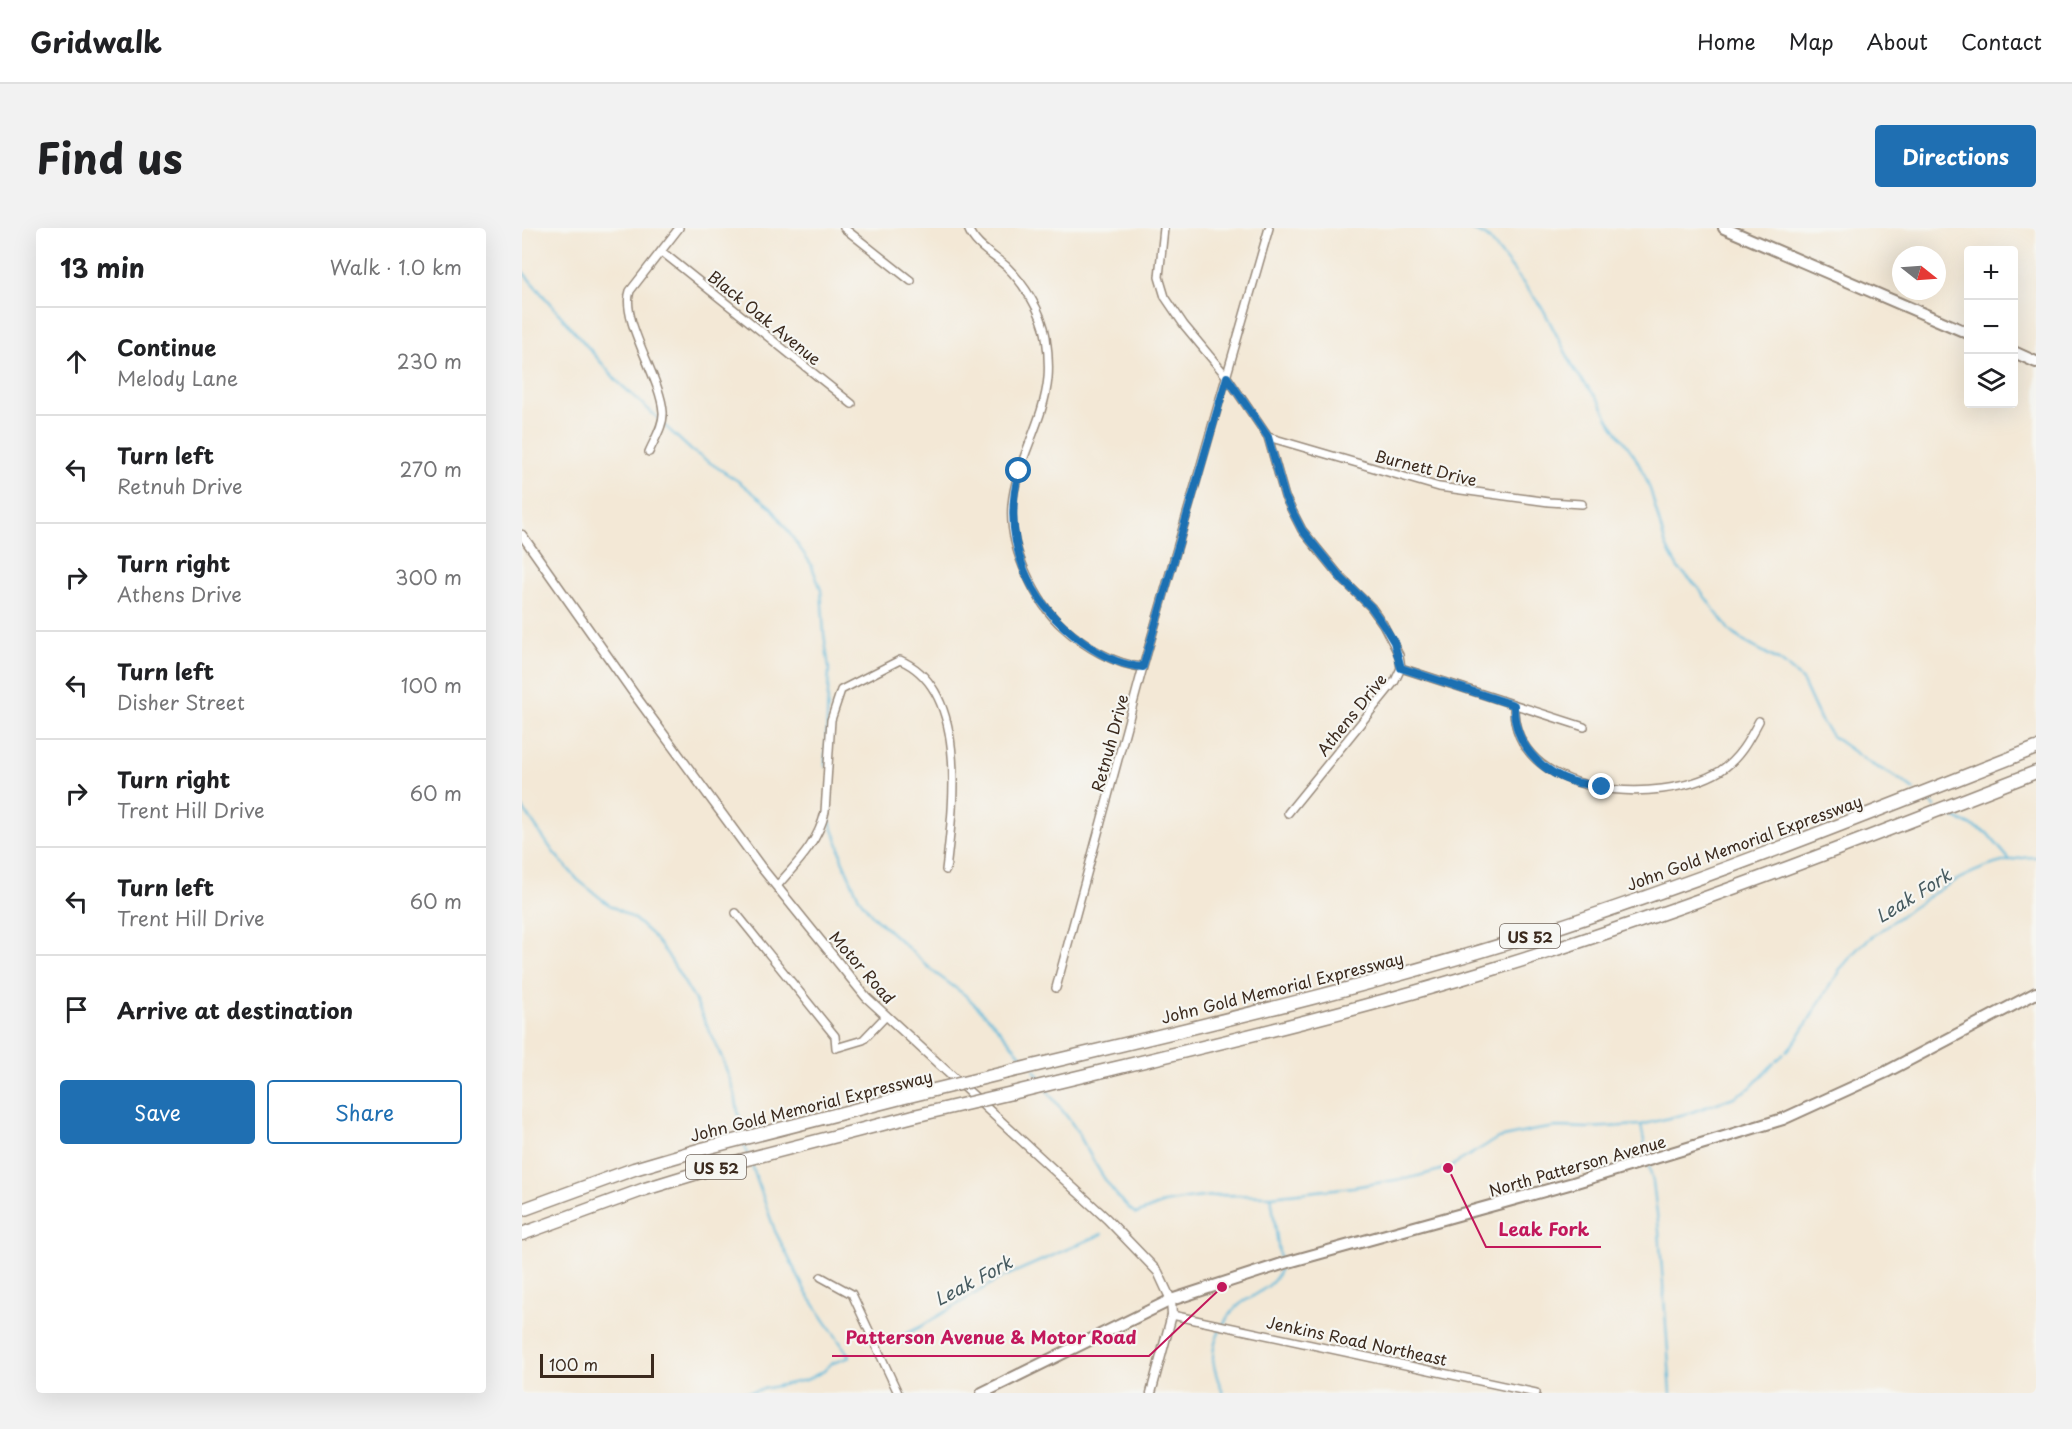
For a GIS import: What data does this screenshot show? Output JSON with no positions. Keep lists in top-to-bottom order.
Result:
{
  "streets": {
    "highway": ["John Gold Memorial Expressway", "US 52"],
    "main road": ["North Patterson Avenue"],
    "street": [
      "Black Oak Avenue",
      "Burnett Drive",
      "Athens Drive",
      "Retnuh Drive",
      "Motor Road",
      "Jenkins Road Northeast"
    ]
  },
  "crossings": [
    ["Burnett Drive", "Athens Drive"],
    ["Athens Drive", "Retnuh Drive"],
    ["Motor Road", "North Patterson Avenue"],
    ["Motor Road", "Jenkins Road Northeast"]
  ],
  "water": ["Leak Fork"],
  "places": ["Leak Fork", "Patterson Avenue & Motor Road"],
  "scale_bar": "100 m",
  "north": "right",
  "page": {
    "header": "Gridwalk",
    "nav": [
      "Home",
      "Map",
      "About",
      "Contact"
    ],
    "title": "Find us",
    "buttons": [
      "Directions",
      ["Save", "Share"]
    ],
    "heading": ["13 min", "Walk · 1.0 km"],
    "map_buttons": ["+", "−"],
    "list": [
      ["Continue", "Melody Lane", "230 m"],
      ["Turn left", "Retnuh Drive", "270 m"],
      ["Turn right", "Athens Drive", "300 m"],
      ["Turn left", "Disher Street", "100 m"],
      ["Turn right", "Trent Hill Drive", "60 m"],
      ["Turn left", "Trent Hill Drive", "60 m"],
      "Arrive at destination"
    ],
    "scale": "100 m"
  }
}
